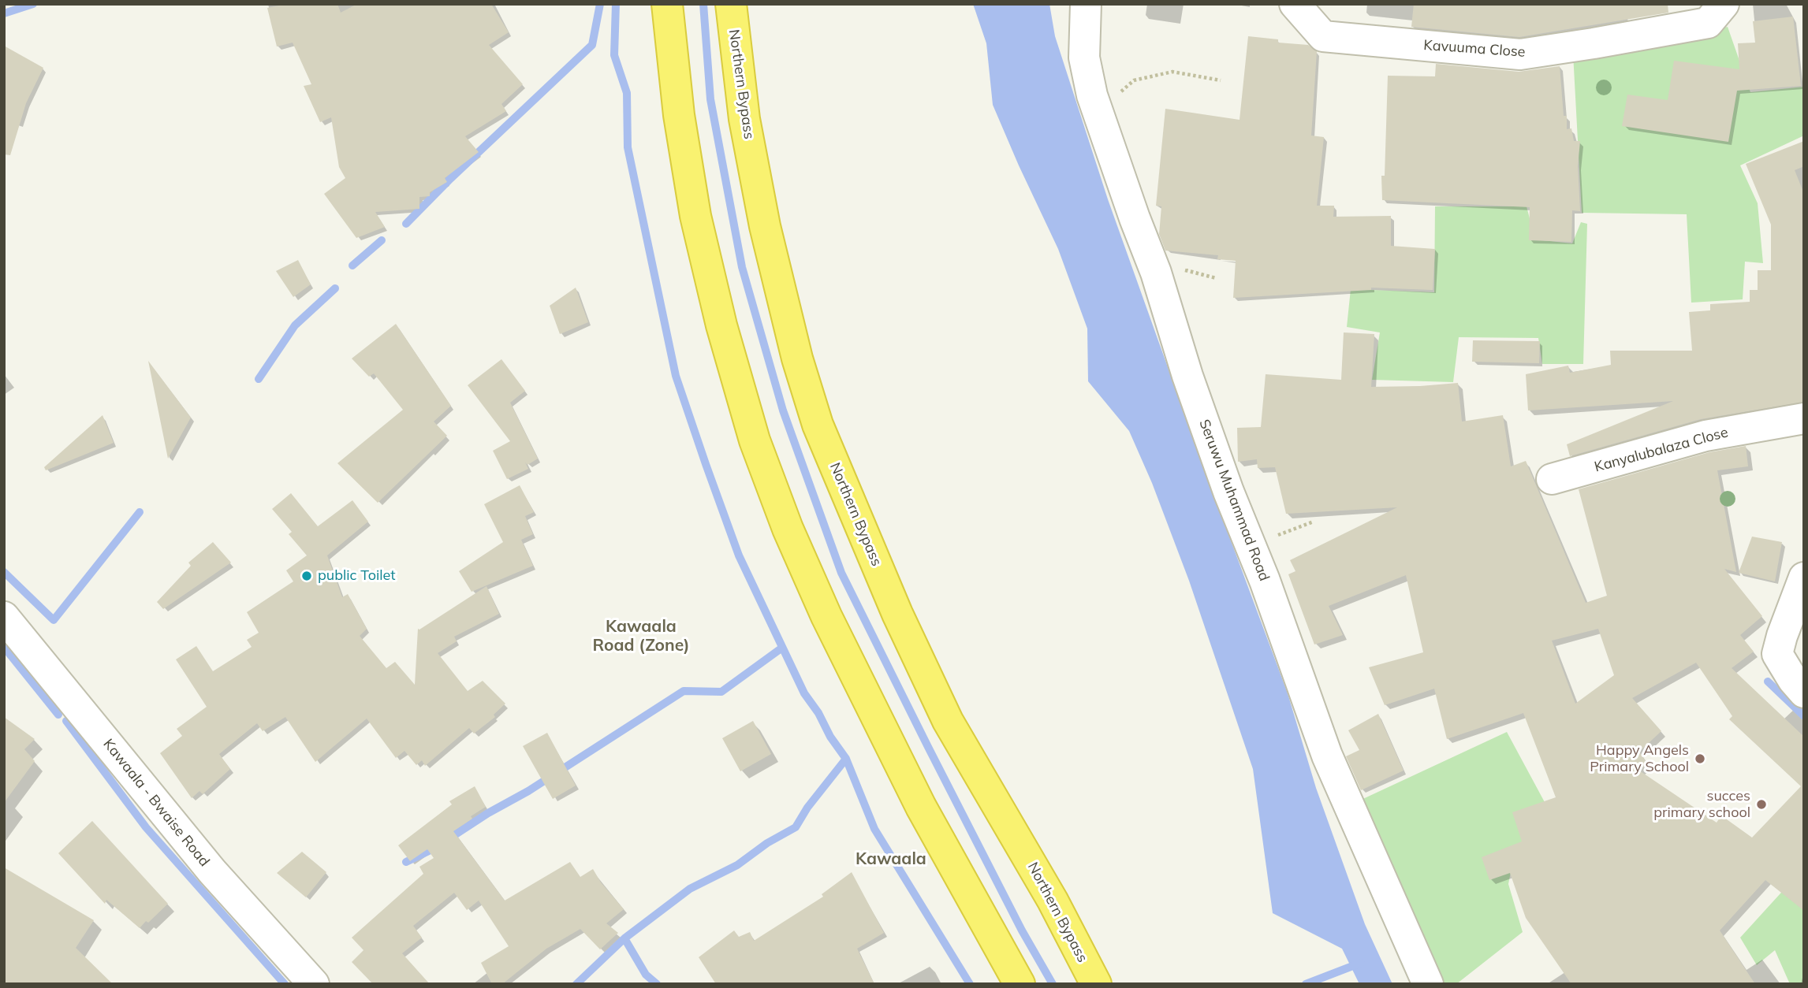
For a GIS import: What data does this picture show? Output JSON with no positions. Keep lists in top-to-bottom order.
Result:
{
  "streets": {
    "highway": ["Northern Bypass"],
    "street": [
      "Kavuuma Close",
      "Kanyalubalaza Close",
      "Seruwu Muhammad Road",
      "Kawaala - Bwaise Road"
    ]
  },
  "districts": ["Kawaala Road (Zone)", "Kawaala"],
  "places": ["public Toilet", "Happy Angels Primary School", "succes primary school"]
}
